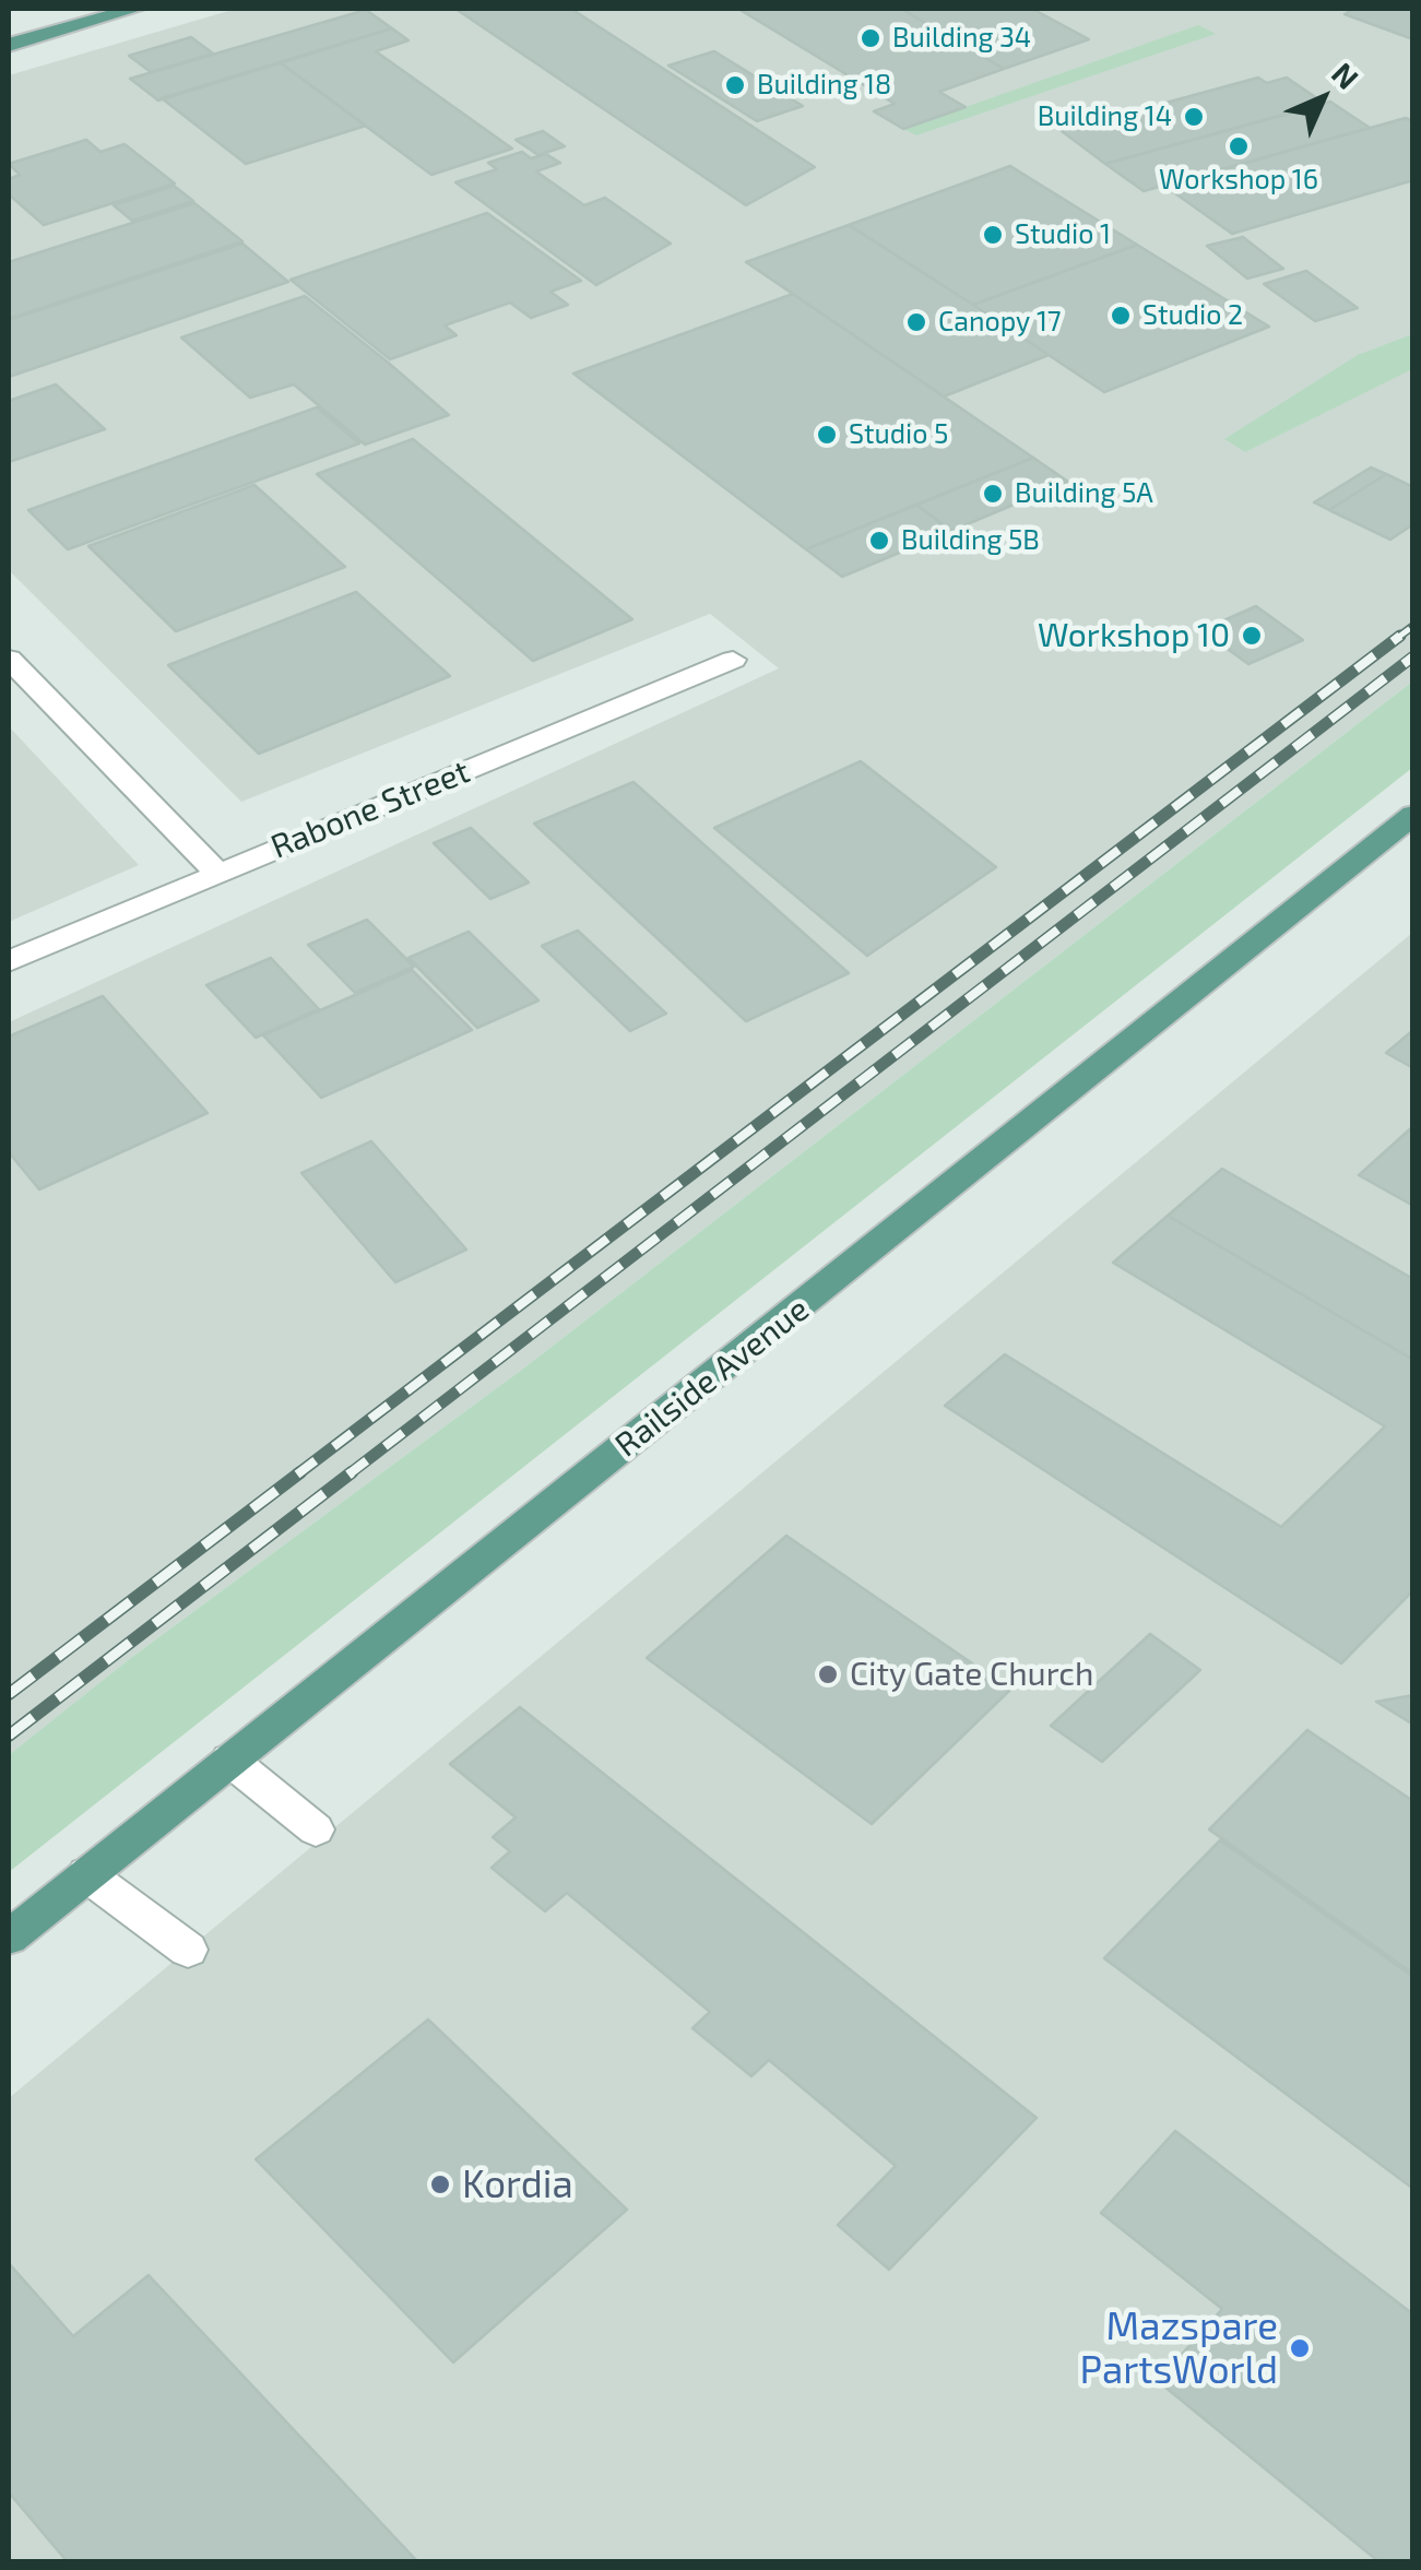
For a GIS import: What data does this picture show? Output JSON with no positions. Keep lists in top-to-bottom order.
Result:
{
  "streets": {
    "main road": ["Railside Avenue"],
    "street": ["Rabone Street"]
  },
  "places": [
    "Building 34",
    "Building 18",
    "Building 14",
    "Workshop 16",
    "Studio 1",
    "Studio 2",
    "Canopy 17",
    "Studio 5",
    "Building 5A",
    "Building 5B",
    "Workshop 10",
    "City Gate Church",
    "Kordia",
    "Mazspare PartsWorld"
  ],
  "north": "top right"
}
